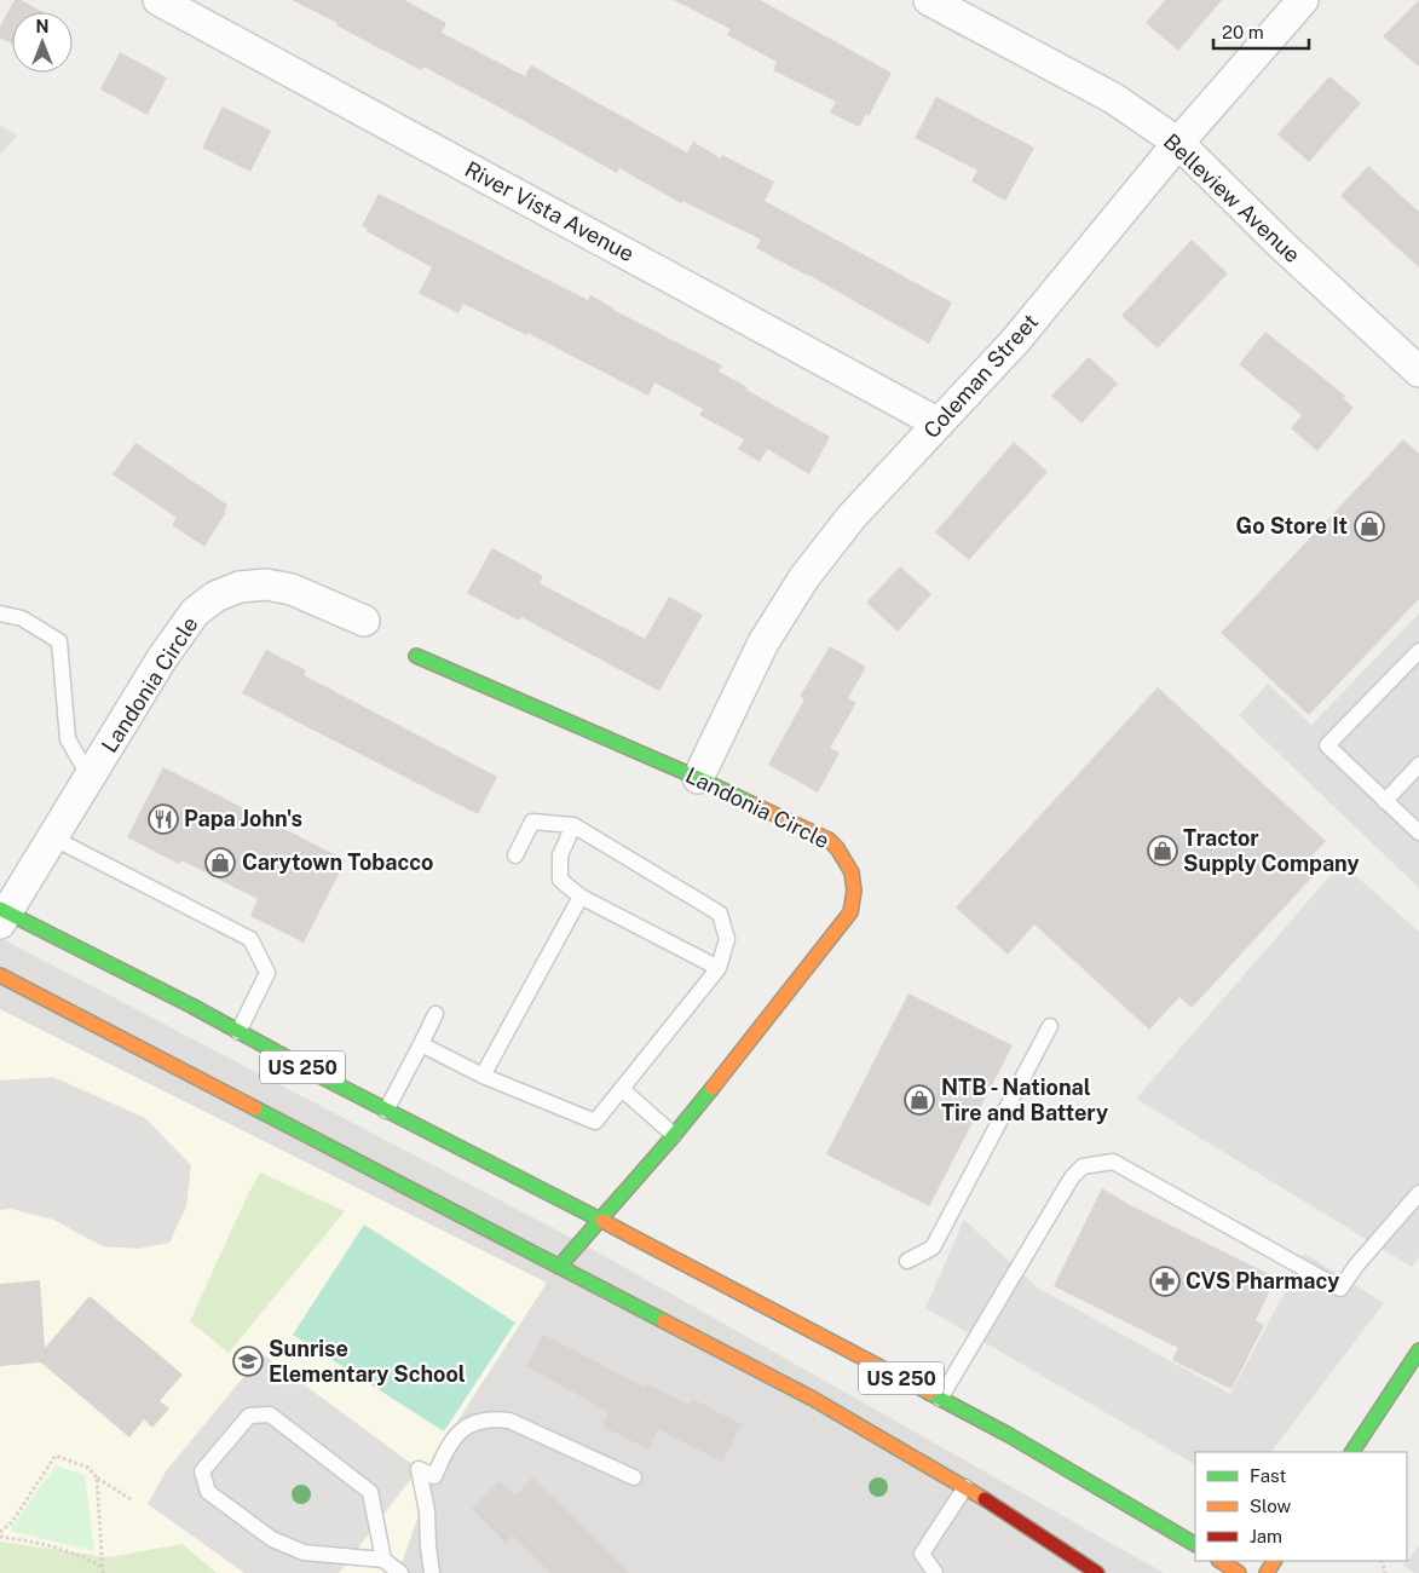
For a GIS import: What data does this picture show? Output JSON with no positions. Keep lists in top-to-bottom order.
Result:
{
  "streets": {
    "main road": ["Landonia Circle", "US 250"],
    "street": ["Belleview Avenue", "River Vista Avenue", "Coleman Street"]
  },
  "crossings": [
    ["Belleview Avenue", "Coleman Street"],
    ["River Vista Avenue", "Coleman Street"],
    ["Coleman Street", "Landonia Circle"],
    ["Landonia Circle", "US 250"]
  ],
  "places": {
    "shop": [
      "Go Store It",
      "Tractor Supply Company",
      "Carytown Tobacco",
      "NTB - National Tire and Battery"
    ],
    "restaurant": ["Papa John's"],
    "pharmacy": ["CVS Pharmacy"],
    "school or university": ["Sunrise Elementary School"]
  },
  "legend": ["Fast", "Slow", "Jam"],
  "scale_bar": "20 m",
  "north": "top"
}
